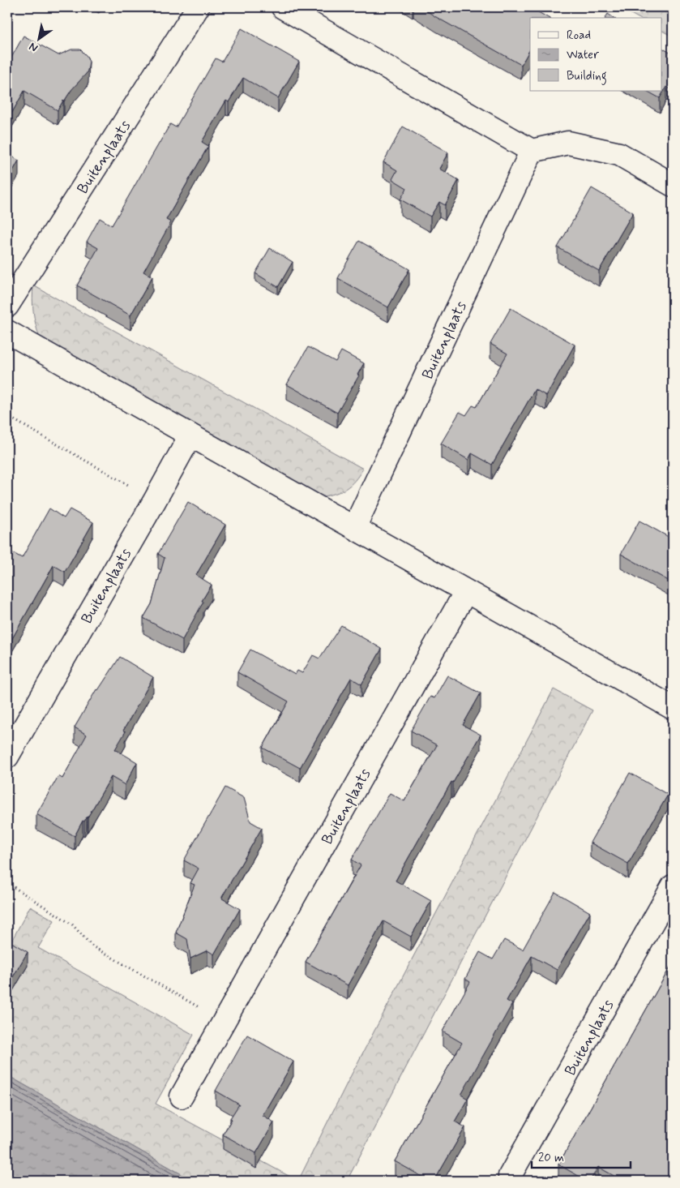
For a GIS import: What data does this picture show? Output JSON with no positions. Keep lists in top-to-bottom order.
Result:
{
  "streets": {
    "street": ["Buitenplaats"]
  },
  "legend": ["Road", "Water", "Building"],
  "scale_bar": "20 m",
  "north": "bottom left"
}
